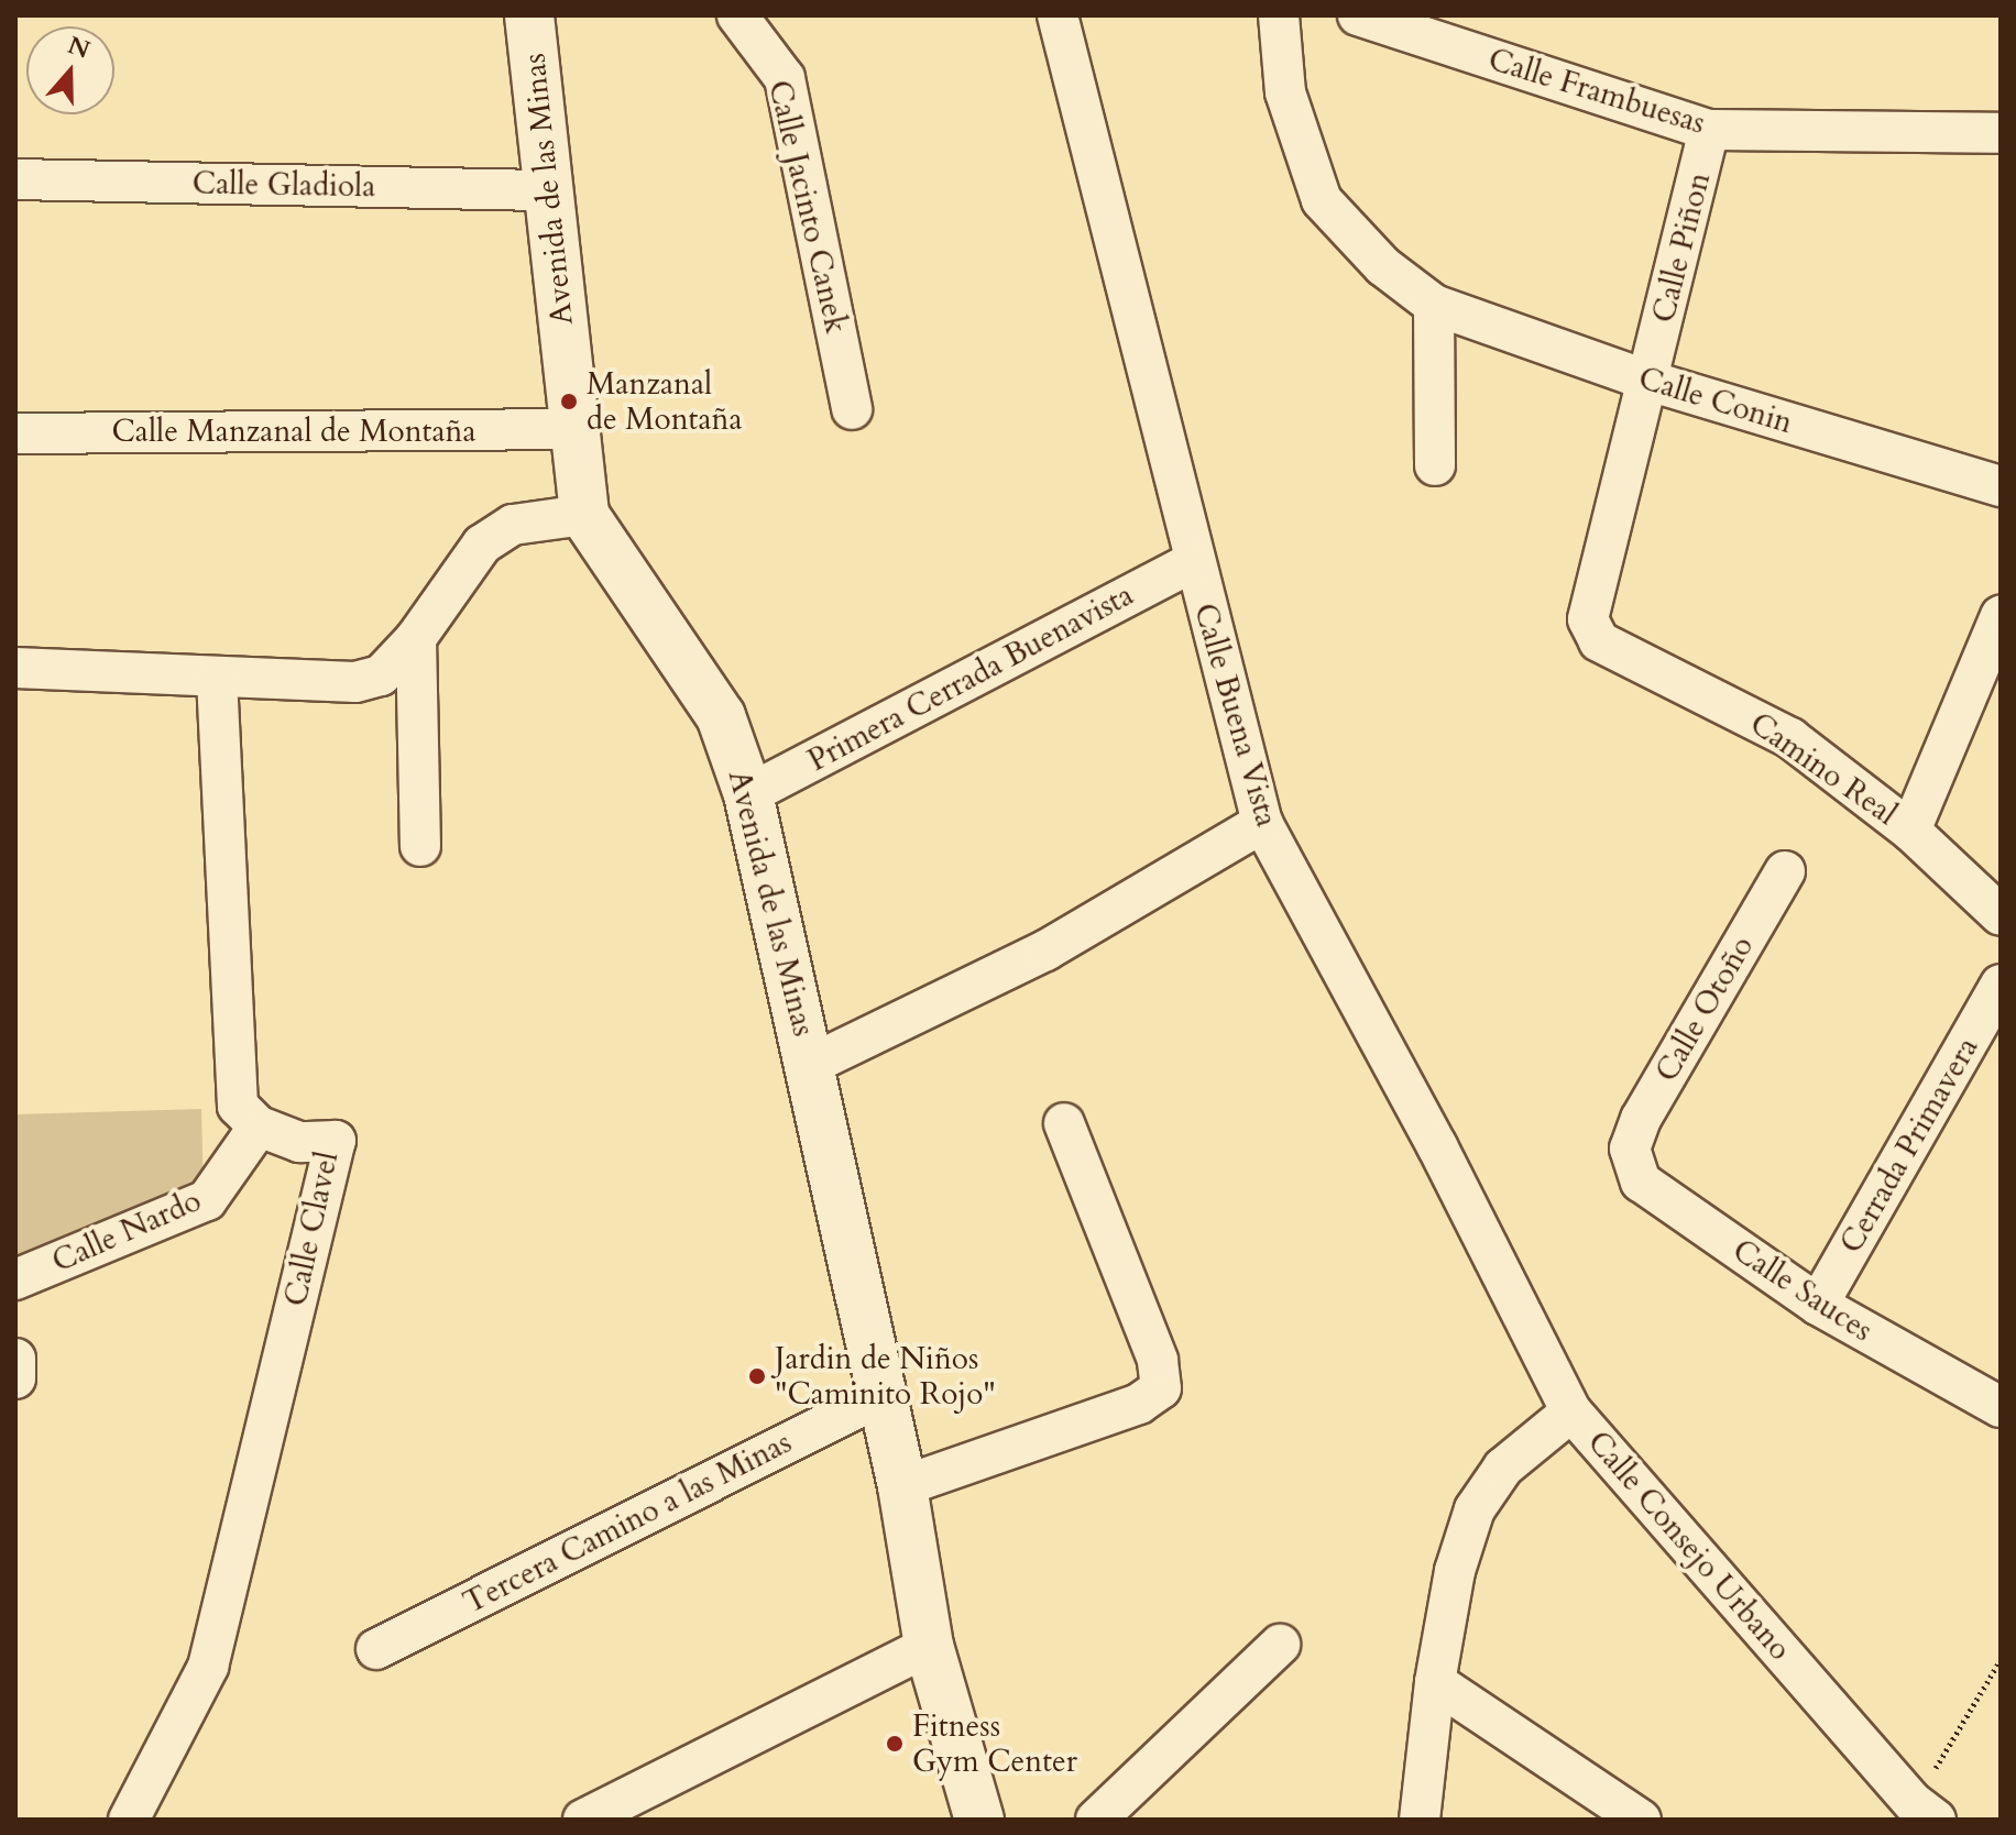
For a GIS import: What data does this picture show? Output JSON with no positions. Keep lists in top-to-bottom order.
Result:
{
  "streets": {
    "street": [
      "Calle Frambuesas",
      "Calle Gladiola",
      "Avenida de las Minas",
      "Calle Jacinto Canek",
      "Calle Piñon",
      "Calle Conin",
      "Calle Manzanal de Montaña",
      "Primera Cerrada Buenavista",
      "Calle Buena Vista",
      "Camino Real",
      "Calle Otoño",
      "Cerrada Primavera",
      "Calle Clavel",
      "Calle Nardo",
      "Calle Sauces",
      "Tercera Camino a las Minas",
      "Calle Consejo Urbano"
    ]
  },
  "crossings": [
    ["Calle Frambuesas", "Calle Piñon"],
    ["Calle Gladiola", "Avenida de las Minas"],
    ["Avenida de las Minas", "Calle Manzanal de Montaña"],
    ["Avenida de las Minas", "Primera Cerrada Buenavista"],
    ["Avenida de las Minas", "Tercera Camino a las Minas"],
    ["Calle Piñon", "Calle Conin"],
    ["Calle Piñon", "Camino Real"],
    ["Primera Cerrada Buenavista", "Calle Buena Vista"],
    ["Calle Buena Vista", "Calle Consejo Urbano"],
    ["Calle Otoño", "Calle Sauces"],
    ["Cerrada Primavera", "Calle Sauces"],
    ["Calle Clavel", "Calle Nardo"]
  ],
  "places": ["Manzanal de Montaña", "Jardin de Niños \"Caminito Rojo\"", "Fitness Gym Center"],
  "north": "top"
}
